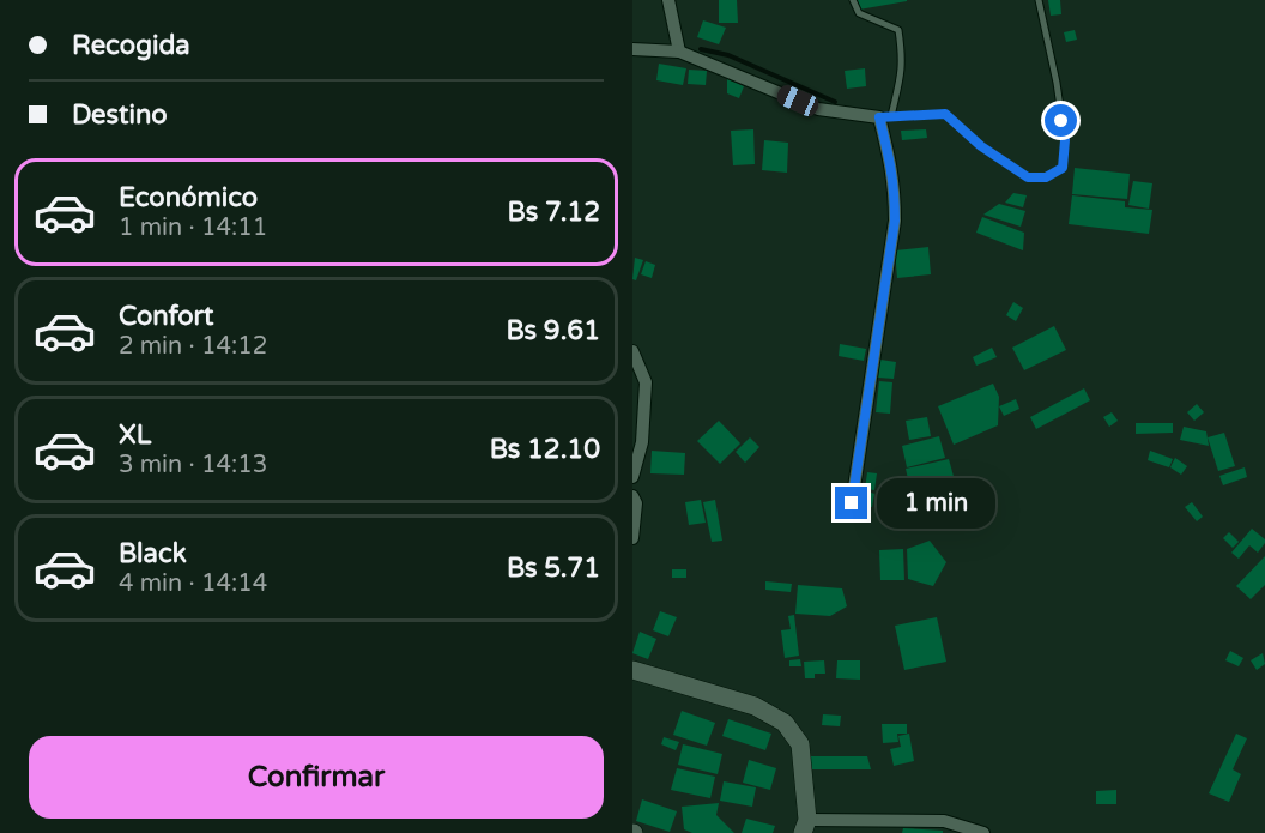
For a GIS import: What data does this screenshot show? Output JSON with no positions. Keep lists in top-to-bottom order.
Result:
{
  "page": {
    "banner": ["Recogida", "Destino"],
    "list": [
      {
        "name": "Económico",
        "note": "1 min · 14:11",
        "value": "Bs 7.12"
      },
      {
        "name": "Confort",
        "note": "2 min · 14:12",
        "value": "Bs 9.61"
      },
      {
        "name": "XL",
        "note": "3 min · 14:13",
        "value": "Bs 12.10"
      },
      {
        "name": "Black",
        "note": "4 min · 14:14",
        "value": "Bs 5.71"
      }
    ],
    "bubble": "1 min",
    "buttons": "Confirmar"
  }
}
